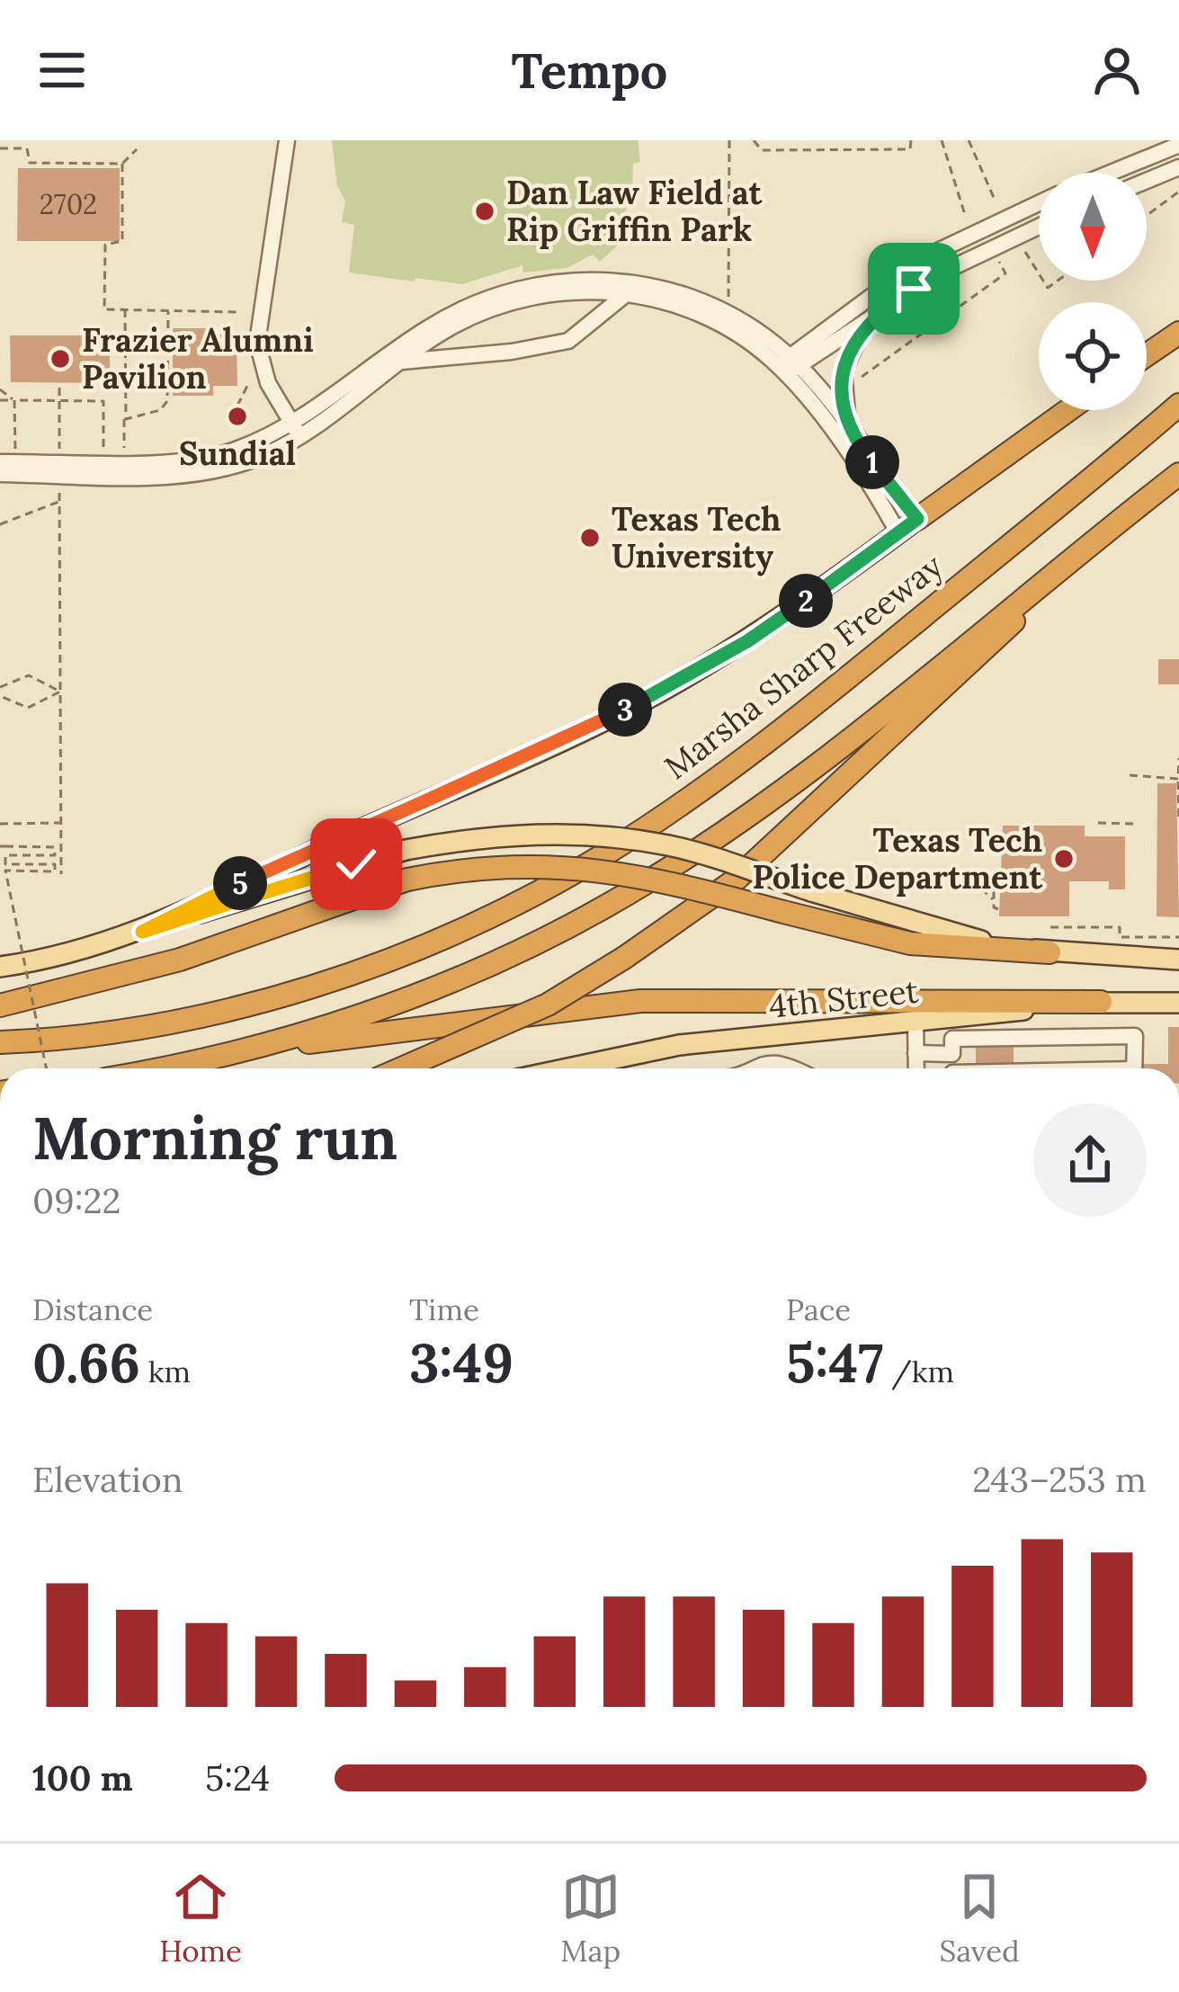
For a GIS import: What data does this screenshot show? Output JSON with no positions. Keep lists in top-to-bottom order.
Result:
{
  "streets": {
    "highway": ["Marsha Sharp Freeway"],
    "main road": ["4th Street"]
  },
  "places": [
    "Dan Law Field at Rip Griffin Park",
    "Frazier Alumni Pavilion",
    "Sundial",
    "Texas Tech University",
    "Texas Tech Police Department"
  ],
  "house_numbers": ["2702"],
  "north": "bottom",
  "page": {
    "header": "Tempo",
    "pins": [
      "1",
      "2",
      "3",
      "5"
    ],
    "heading": ["Morning run", "09:22"],
    "stats": [
      ["Distance", "0.66 km"],
      ["Time", "3:49"],
      ["Pace", "5:47 /km"]
    ],
    "chart": ["Elevation", "243–253 m"],
    "list": [
      {
        "name": "100 m",
        "note": "5:24"
      }
    ],
    "tabs": ["Home", "Map", "Saved"]
  }
}
